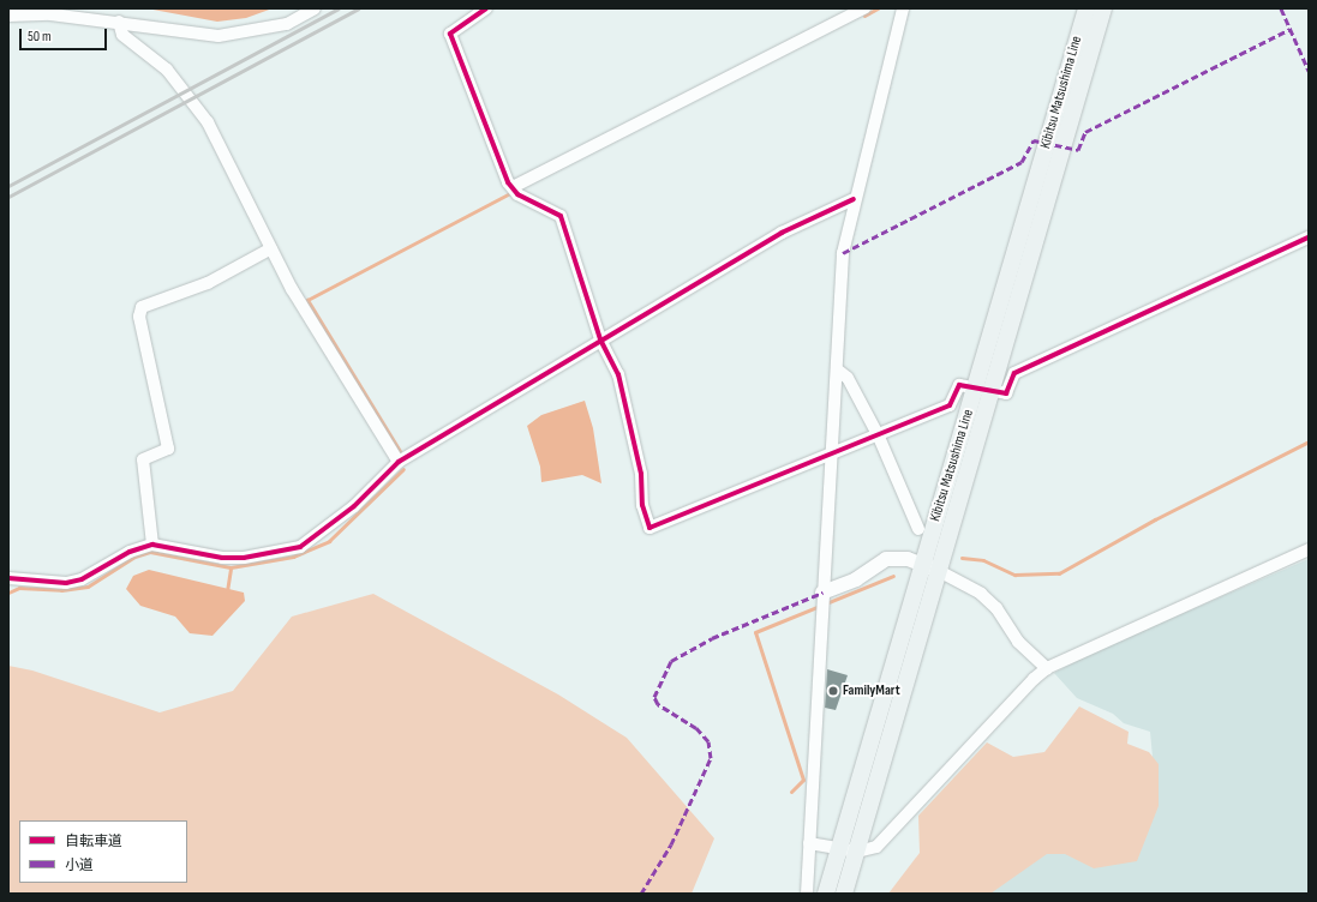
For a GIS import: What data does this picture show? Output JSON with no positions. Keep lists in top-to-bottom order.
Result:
{
  "streets": {
    "main road": ["Kibitsu Matsushima Line"]
  },
  "places": ["FamilyMart"],
  "legend": ["自転車道", "小道"],
  "scale_bar": "50 m"
}
